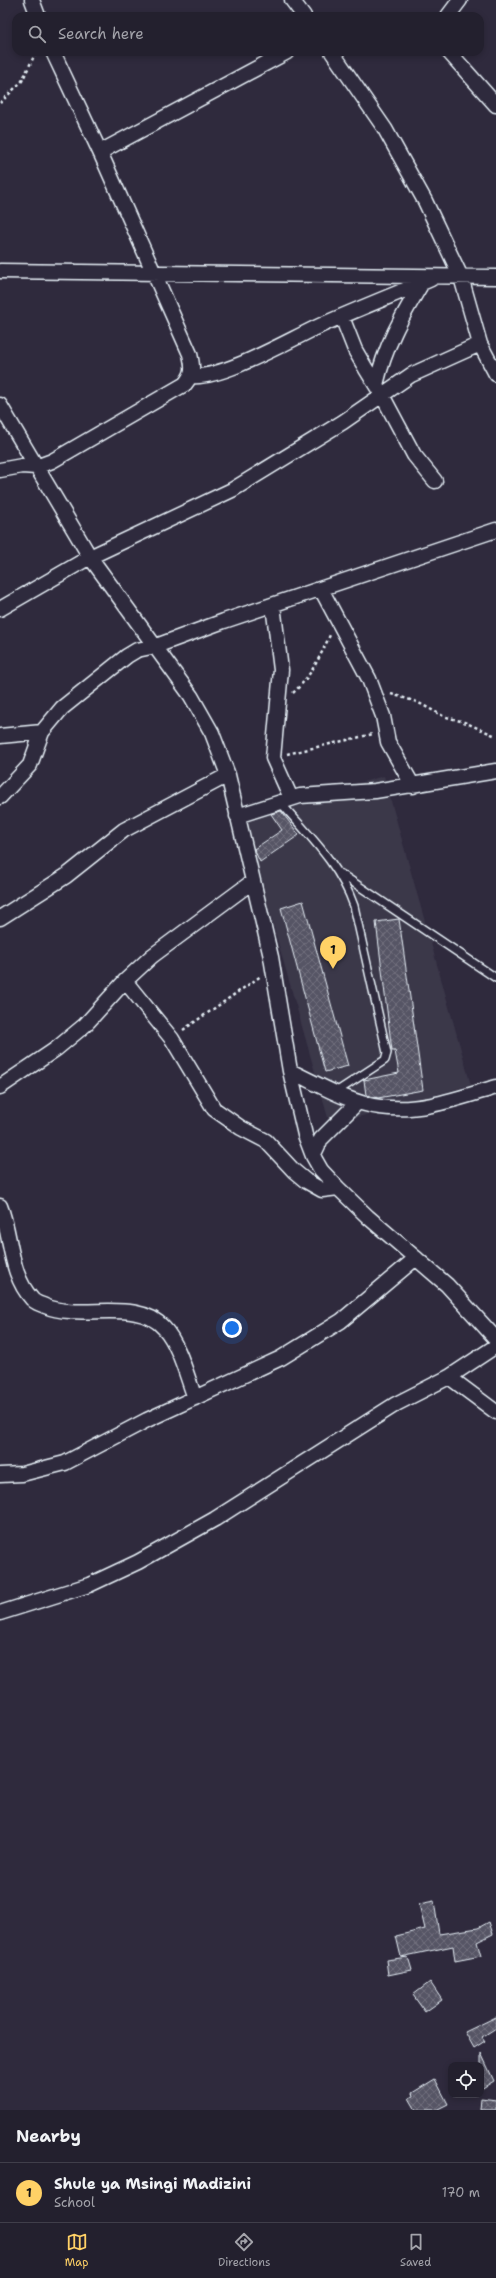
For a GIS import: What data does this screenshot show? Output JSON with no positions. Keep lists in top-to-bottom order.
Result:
{
  "page": {
    "search": "Search here",
    "pins": "1",
    "heading": "Nearby",
    "list": [
      {
        "mark": "1",
        "name": "Shule ya Msingi Madizini",
        "note": "School",
        "value": "170 m"
      }
    ],
    "nav": ["Map", "Directions", "Saved"]
  }
}
